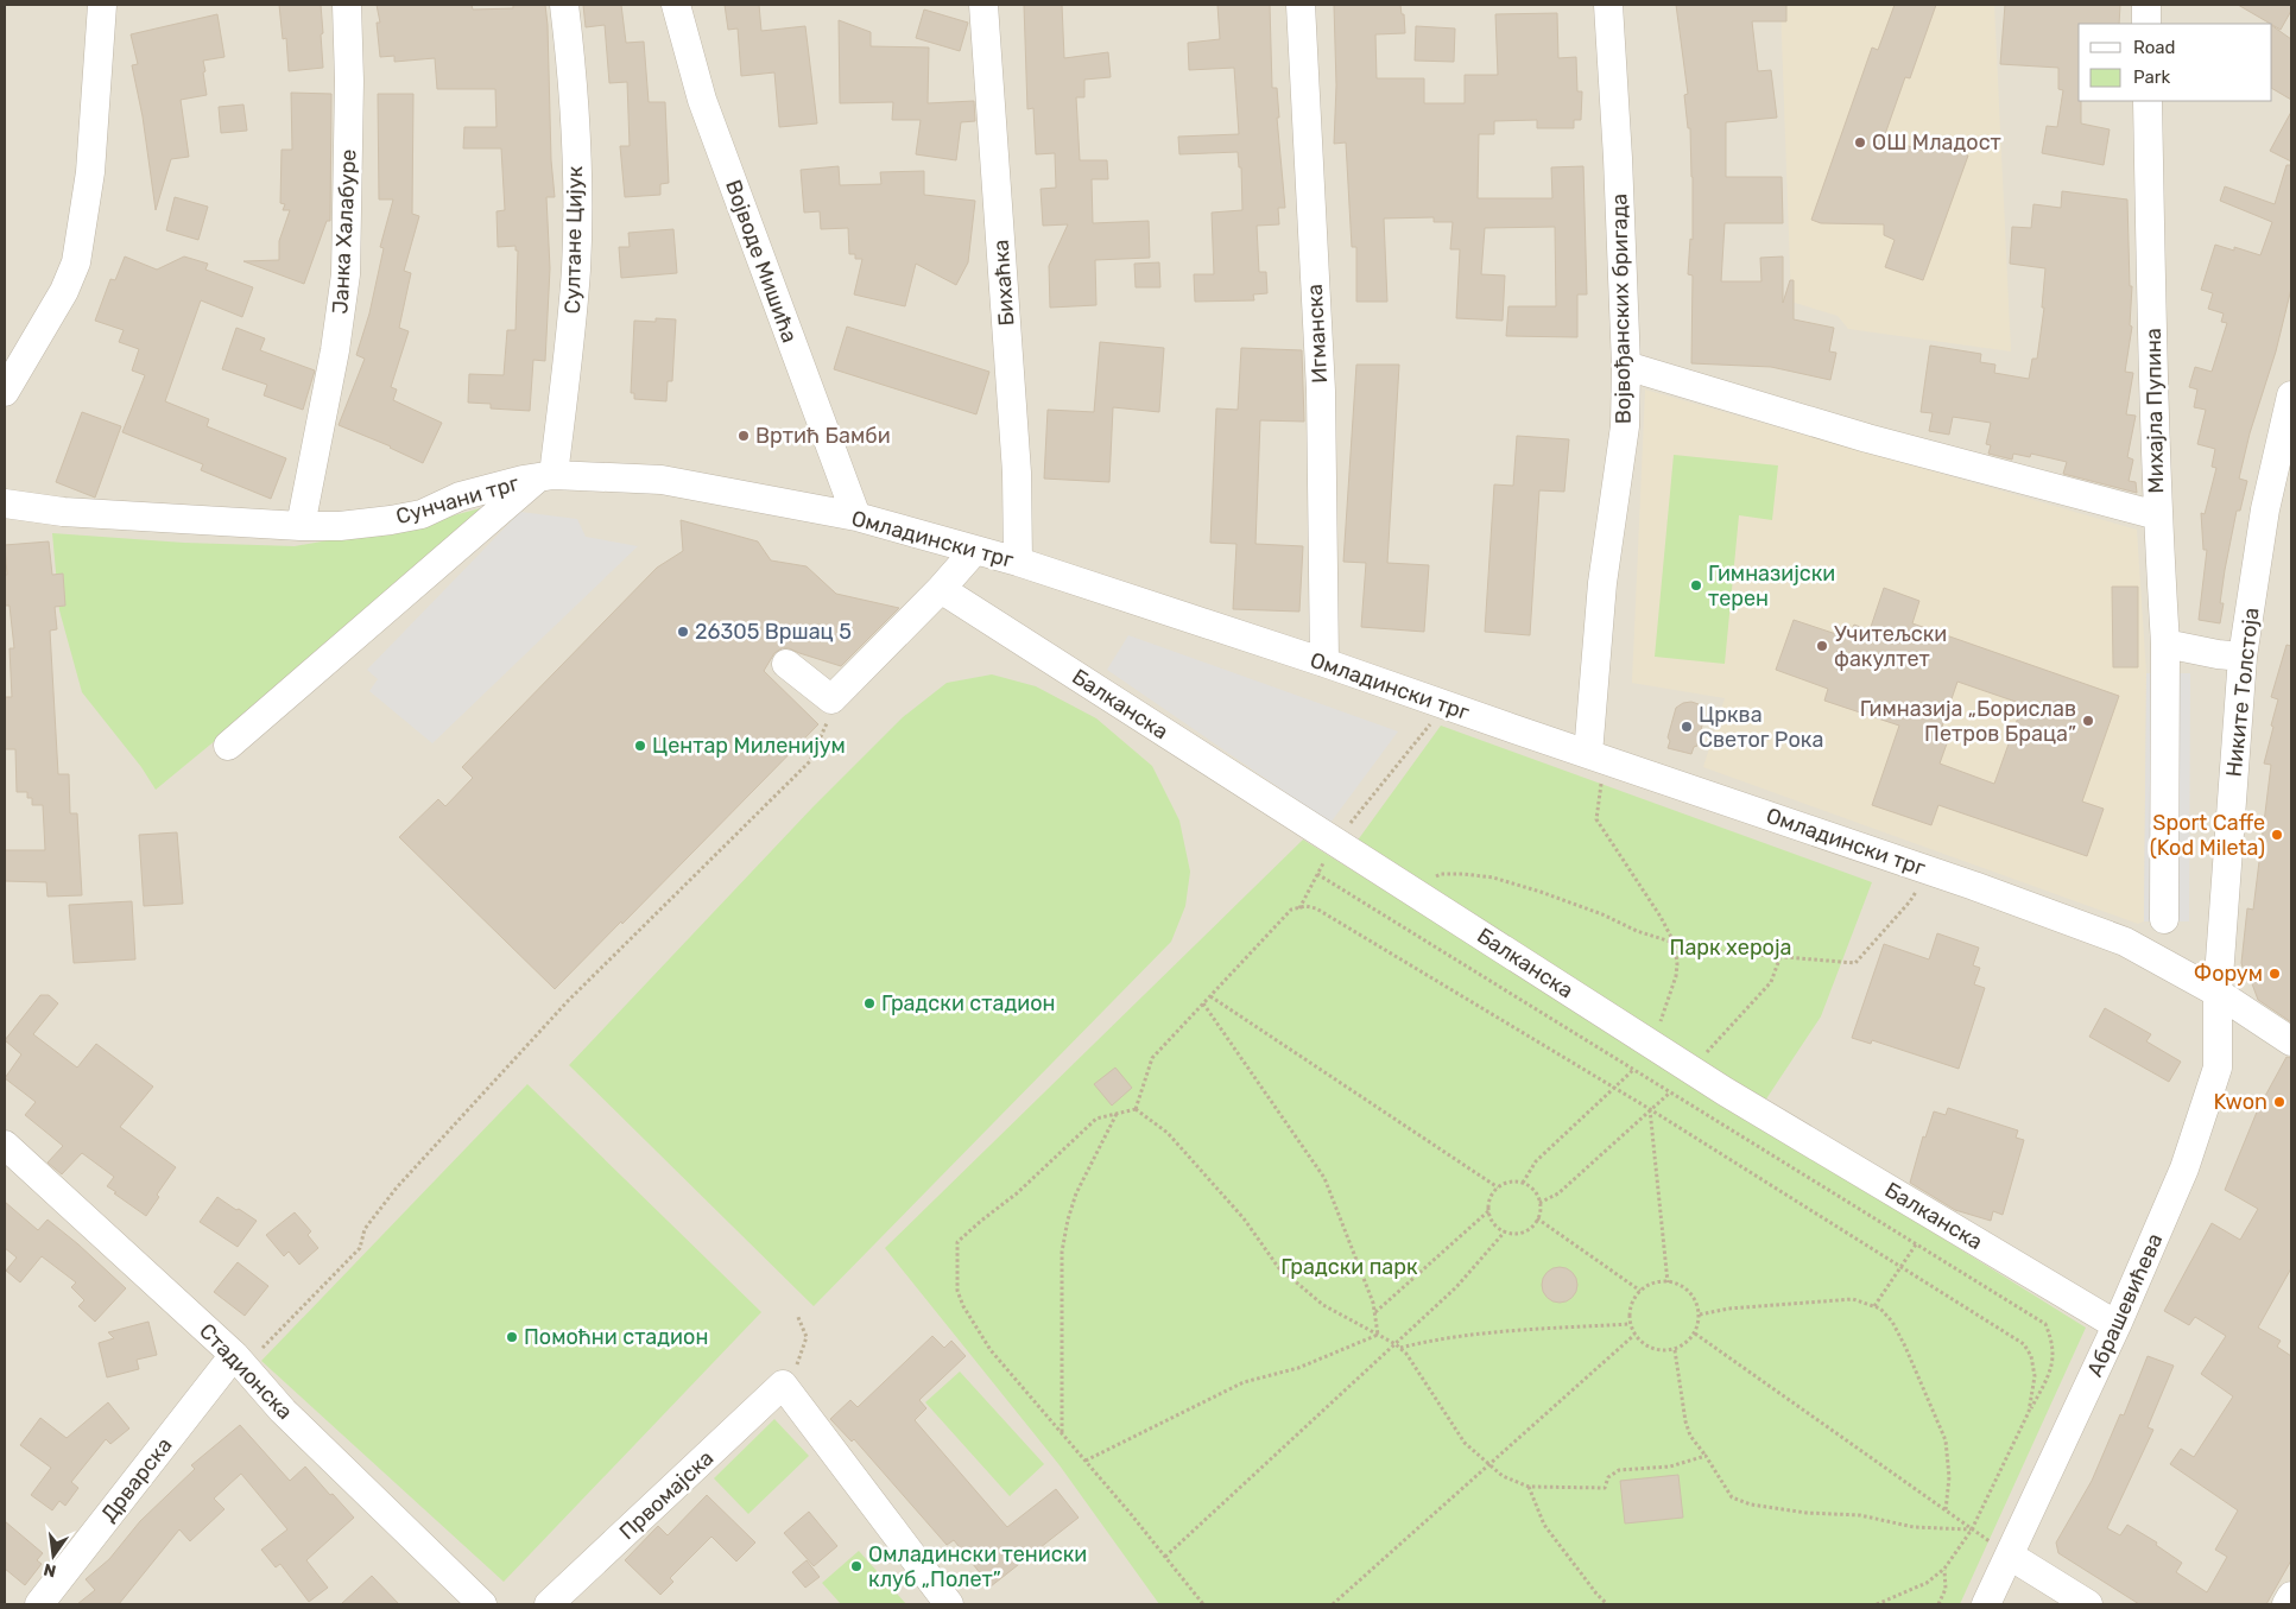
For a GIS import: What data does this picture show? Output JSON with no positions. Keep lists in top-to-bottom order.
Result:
{
  "streets": {
    "street": [
      "Јанка Халабуре",
      "Султане Цијук",
      "Војводе Мишића",
      "Бихаћка",
      "Војвођанских бригада",
      "Игманска",
      "Михајла Пупина",
      "Сунчани трг",
      "Омладински трг",
      "Никите Толстоја",
      "Балканска",
      "Абрашевићева",
      "Стадионска",
      "Дрварска",
      "Првомајска"
    ]
  },
  "crossings": [
    ["Јанка Халабуре", "Сунчани трг"],
    ["Султане Цијук", "Сунчани трг"],
    ["Султане Цијук", "Омладински трг"],
    ["Војводе Мишића", "Омладински трг"],
    ["Бихаћка", "Омладински трг"],
    ["Војвођанских бригада", "Омладински трг"],
    ["Игманска", "Омладински трг"],
    ["Сунчани трг", "Омладински трг"],
    ["Омладински трг", "Никите Толстоја"],
    ["Омладински трг", "Абрашевићева"],
    ["Никите Толстоја", "Абрашевићева"],
    ["Балканска", "Абрашевићева"],
    ["Стадионска", "Дрварска"]
  ],
  "parks": ["Парк хероја", "Градски парк"],
  "places": [
    "ОШ Младост",
    "Вртић Бамби",
    "Гимназијски терен",
    "26305 Вршац 5",
    "Учитељски факултет",
    "Гимназија „Борислав Петров Браца”",
    "Црква Светог Рока",
    "Центар Миленијум",
    "Sport Caffe (Kod Mileta)",
    "Форум",
    "Градски стадион",
    "Kwon",
    "Помоћни стадион",
    "Омладински тениски клуб „Полет”"
  ],
  "legend": ["Road", "Park"],
  "north": "bottom"
}
